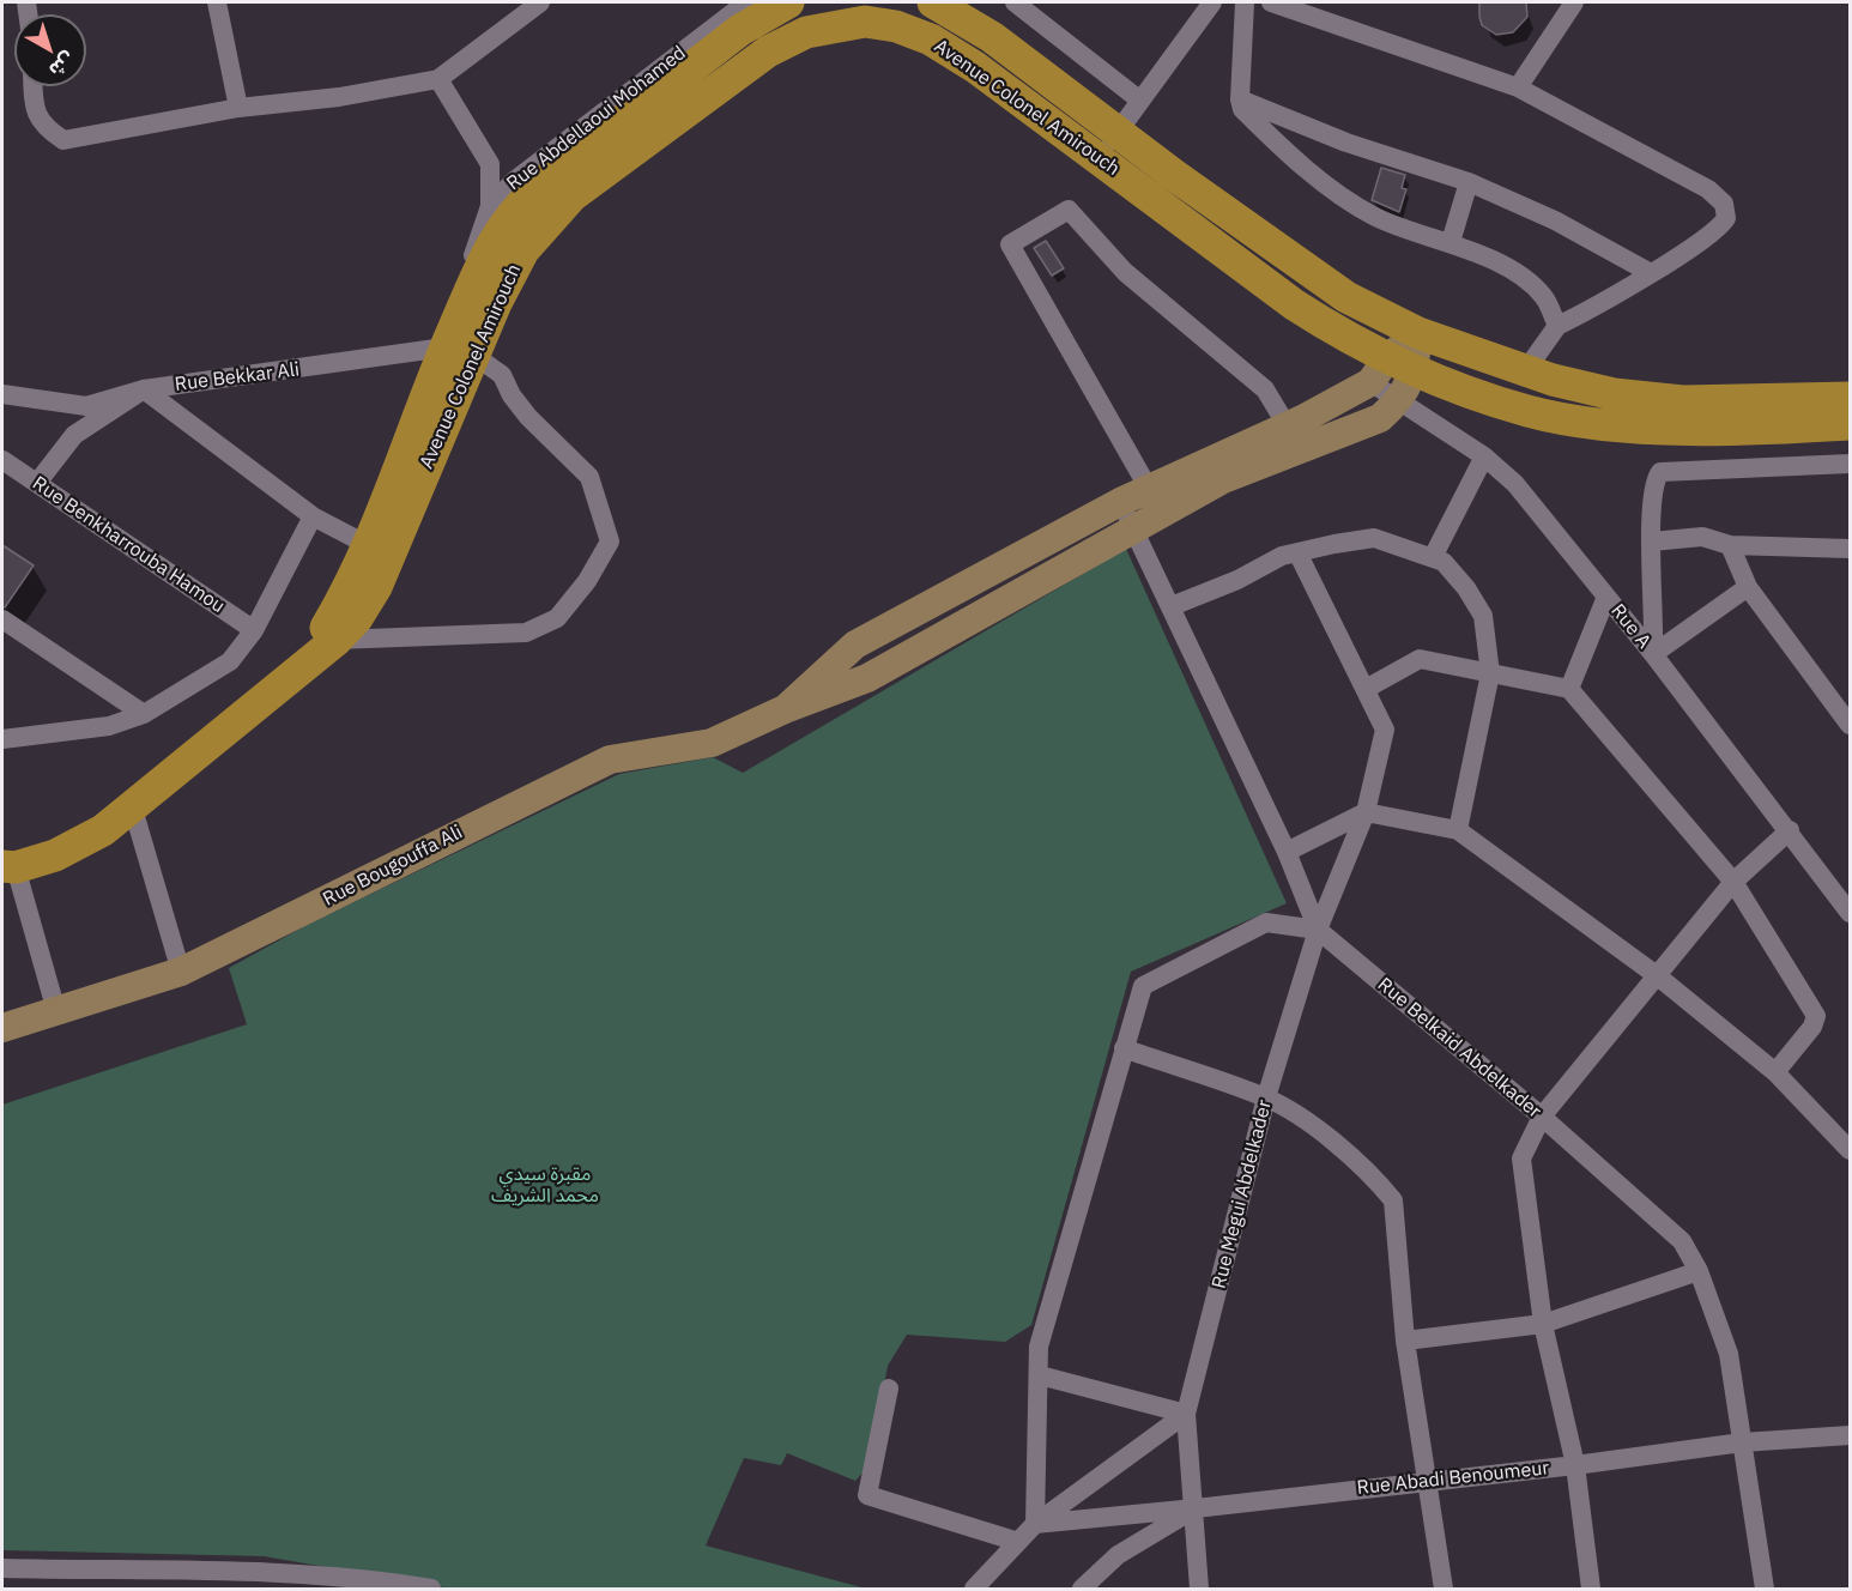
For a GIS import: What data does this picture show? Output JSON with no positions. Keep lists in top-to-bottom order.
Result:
{
  "streets": {
    "main road": ["Avenue Colonel Amirouch"],
    "street": [
      "Rue Abdellaoui Mohamed",
      "Rue Bekkar Ali",
      "Rue Benkharrouba Hamou",
      "Rue A",
      "Rue Bougouffa Ali",
      "Rue Belkaid Abdelkader",
      "Rue Megui Abdelkader",
      "Rue Abadi Benoumeur"
    ]
  },
  "crossings": [
    ["Avenue Colonel Amirouch", "Rue Abdellaoui Mohamed"],
    ["Avenue Colonel Amirouch", "Rue Bekkar Ali"],
    ["Rue Belkaid Abdelkader", "Rue Megui Abdelkader"],
    ["Rue Belkaid Abdelkader", "Rue Abadi Benoumeur"],
    ["Rue Megui Abdelkader", "Rue Abadi Benoumeur"]
  ],
  "parks": ["مقبرة سيدي محمد الشريف"],
  "north": "bottom right"
}
